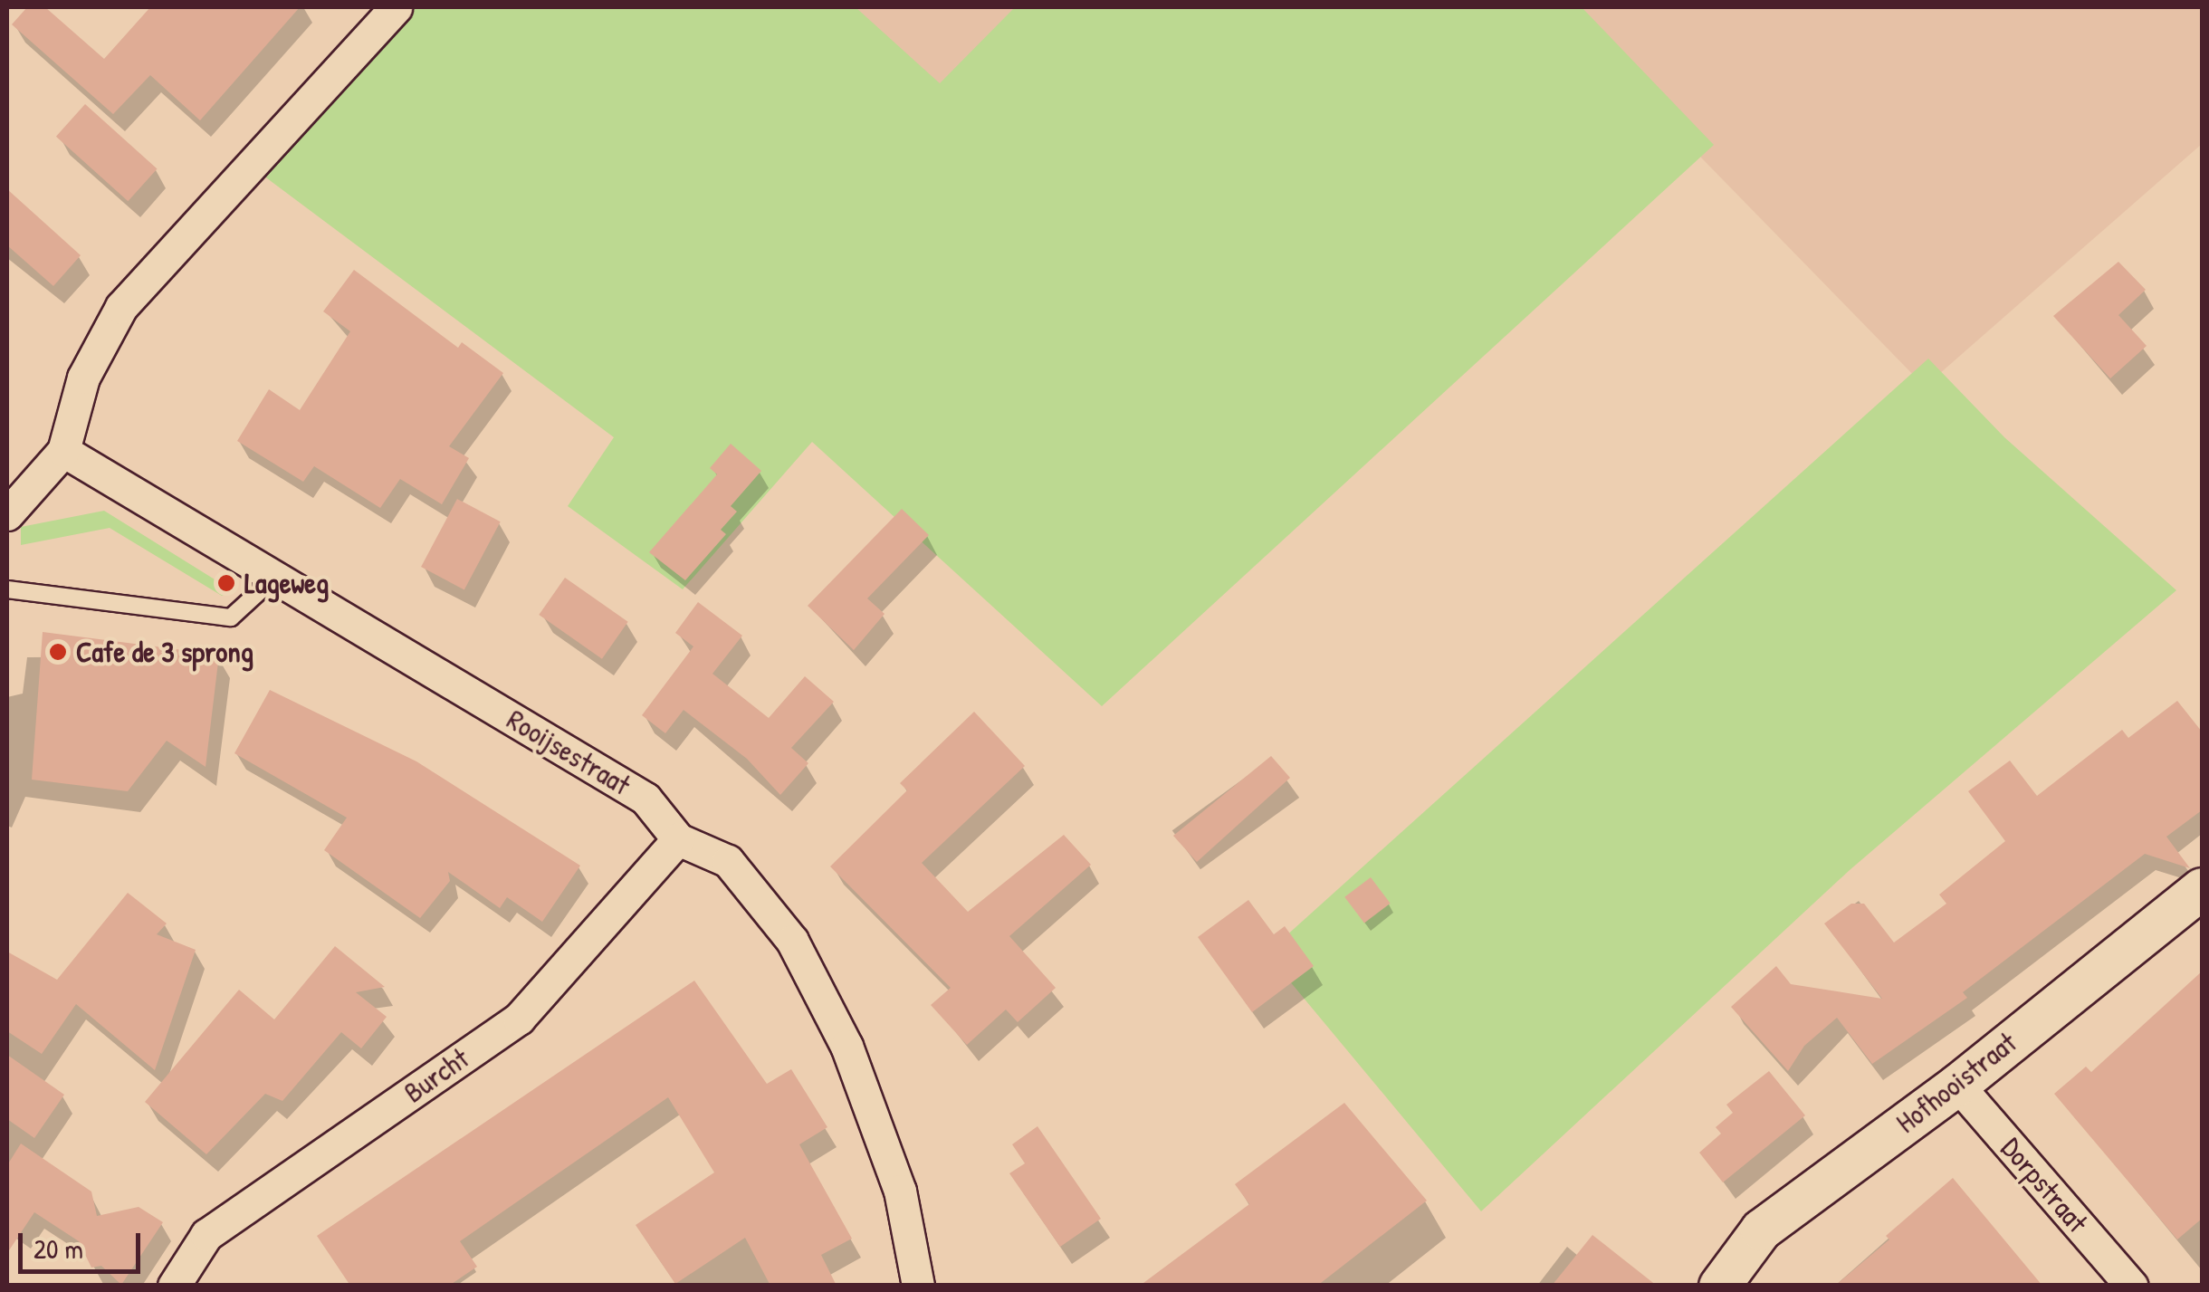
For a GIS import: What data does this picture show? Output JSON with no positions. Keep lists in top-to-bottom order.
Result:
{
  "streets": {
    "street": [
      "Rooijsestraat",
      "Burcht",
      "Hofhooistraat",
      "Dorpstraat"
    ]
  },
  "crossings": [
    ["Rooijsestraat", "Burcht"],
    ["Hofhooistraat", "Dorpstraat"]
  ],
  "places": ["Lageweg", "Cafe de 3 sprong"],
  "scale_bar": "20 m"
}
